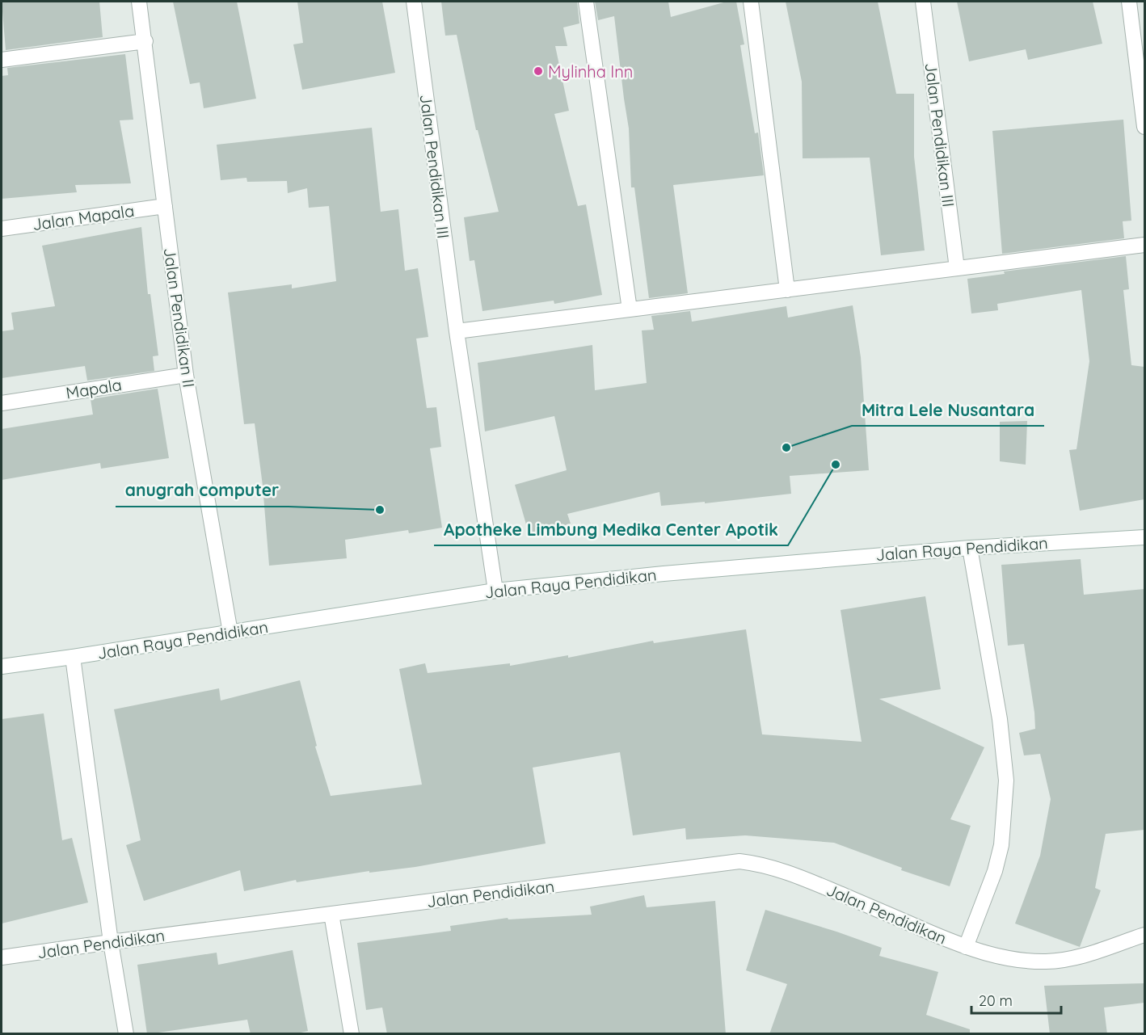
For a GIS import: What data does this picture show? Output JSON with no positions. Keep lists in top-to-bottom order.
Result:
{
  "streets": {
    "street": [
      "Jalan Pendidikan III",
      "Jalan Mapala",
      "Jalan Pendidikan II",
      "Mapala",
      "Jalan Raya Pendidikan",
      "Jalan Pendidikan"
    ]
  },
  "crossings": [
    ["Jalan Pendidikan III", "Jalan Raya Pendidikan"],
    ["Jalan Mapala", "Jalan Pendidikan II"],
    ["Jalan Pendidikan II", "Mapala"],
    ["Jalan Pendidikan II", "Jalan Raya Pendidikan"]
  ],
  "places": [
    "Mylinha Inn",
    "Mitra Lele Nusantara",
    "Apotheke Limbung Medika Center Apotik",
    "anugrah computer"
  ],
  "scale_bar": "20 m"
}
